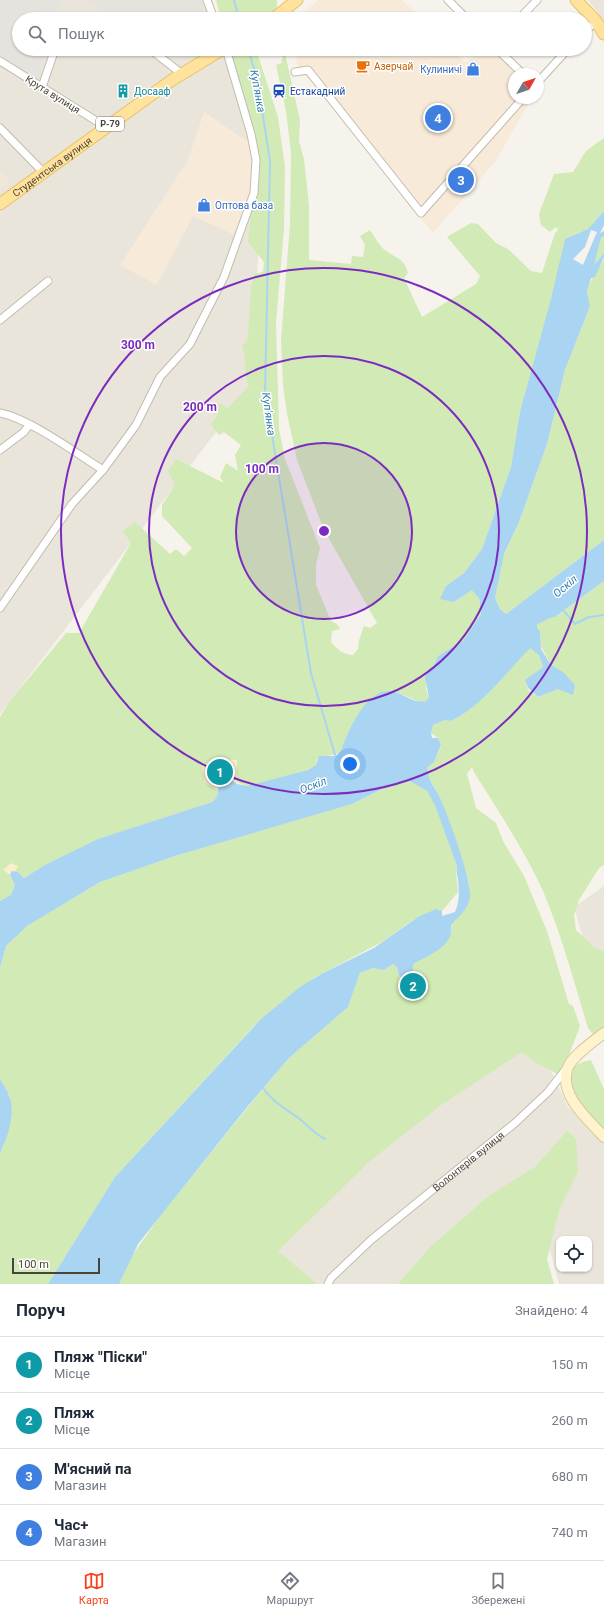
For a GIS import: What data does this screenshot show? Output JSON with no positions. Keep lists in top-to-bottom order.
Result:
{
  "streets": {
    "main road": ["Р-79", "Студентська вулиця"],
    "street": ["Крута вулиця", "Волонтерів вулиця"]
  },
  "crossings": [
    ["Крута вулиця", "Студентська вулиця"]
  ],
  "water": ["Куп'янка", "Оскіл"],
  "places": {
    "cafe": ["Азерчай"],
    "shop": ["Кулиничі", "Оптова база"],
    "building": ["Досааф"],
    "station": ["Естакадний"]
  },
  "scale_bar": "100 m",
  "north": "top right",
  "page": {
    "search": "Пошук",
    "pins": [
      "4",
      "3",
      "1",
      "2"
    ],
    "scale": "100 m",
    "heading": ["Поруч", "Знайдено: 4"],
    "list": [
      {
        "mark": "1",
        "name": "Пляж \"Піски\"",
        "note": "Місце",
        "value": "150 m"
      },
      {
        "mark": "2",
        "name": "Пляж",
        "note": "Місце",
        "value": "260 m"
      },
      {
        "mark": "3",
        "name": "М'ясний па",
        "note": "Магазин",
        "value": "680 m"
      },
      {
        "mark": "4",
        "name": "Час+",
        "note": "Магазин",
        "value": "740 m"
      }
    ],
    "nav": ["Карта", "Маршрут", "Збережені"]
  },
  "rings": ["300 m", "200 m", "100 m"]
}
